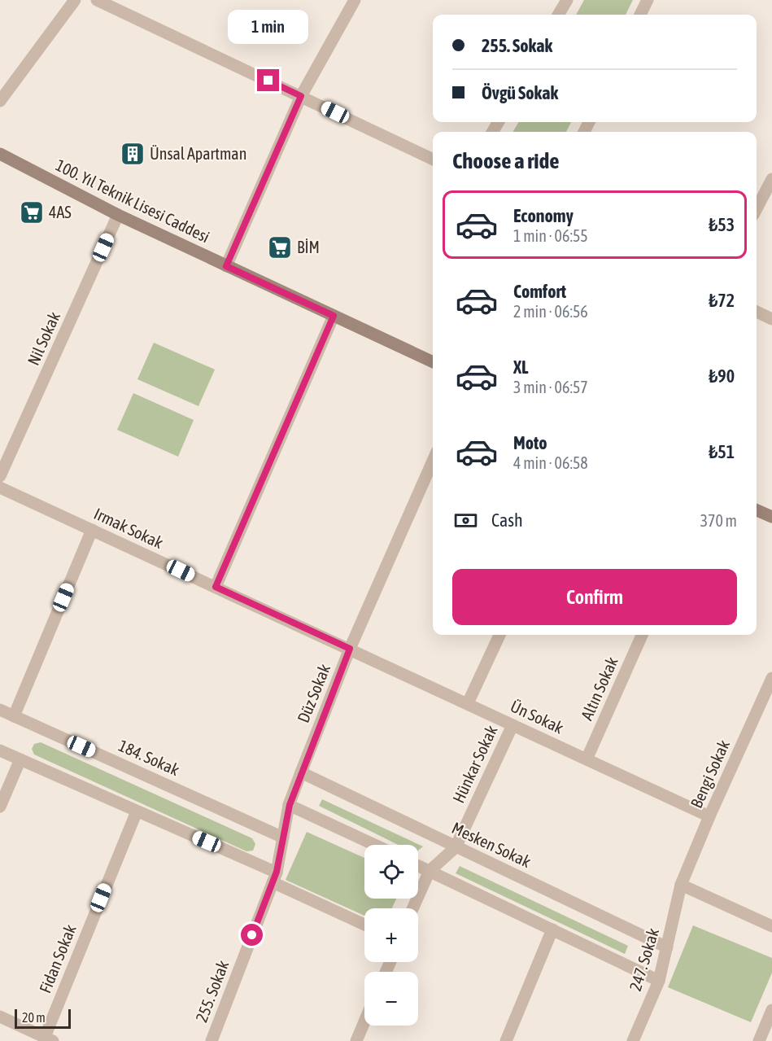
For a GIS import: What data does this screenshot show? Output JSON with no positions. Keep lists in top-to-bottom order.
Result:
{
  "streets": {
    "main road": ["100. Yıl Teknik Lisesi Caddesi"],
    "street": [
      "Nil Sokak",
      "Irmak Sokak",
      "Altın Sokak",
      "Düz Sokak",
      "Ün Sokak",
      "184. Sokak",
      "Hünkar Sokak",
      "Bengi Sokak",
      "Mesken Sokak",
      "Fidan Sokak",
      "247. Sokak",
      "255. Sokak"
    ]
  },
  "crossings": [
    ["100. Yıl Teknik Lisesi Caddesi", "Nil Sokak"],
    ["Irmak Sokak", "Düz Sokak"],
    ["Irmak Sokak", "Ün Sokak"],
    ["Altın Sokak", "Ün Sokak"],
    ["Düz Sokak", "Ün Sokak"],
    ["Düz Sokak", "184. Sokak"],
    ["Düz Sokak", "Mesken Sokak"],
    ["Düz Sokak", "255. Sokak"],
    ["Ün Sokak", "Hünkar Sokak"],
    ["Ün Sokak", "Bengi Sokak"],
    ["Hünkar Sokak", "Mesken Sokak"],
    ["Bengi Sokak", "247. Sokak"],
    ["Mesken Sokak", "247. Sokak"]
  ],
  "places": {
    "building": ["Ünsal Apartman"],
    "supermarket": ["4AS", "BİM"]
  },
  "scale_bar": "20 m",
  "page": {
    "bubble": "1 min",
    "banner": ["255. Sokak", "Övgü Sokak"],
    "heading": "Choose a ride",
    "list": [
      {
        "name": "Economy",
        "note": "1 min · 06:55",
        "value": "₺53"
      },
      {
        "name": "Comfort",
        "note": "2 min · 06:56",
        "value": "₺72"
      },
      {
        "name": "XL",
        "note": "3 min · 06:57",
        "value": "₺90"
      },
      {
        "name": "Moto",
        "note": "4 min · 06:58",
        "value": "₺51"
      }
    ],
    "pay": ["Cash", "370 m"],
    "buttons": "Confirm",
    "map_buttons": ["+", "−"],
    "scale": "20 m"
  }
}
